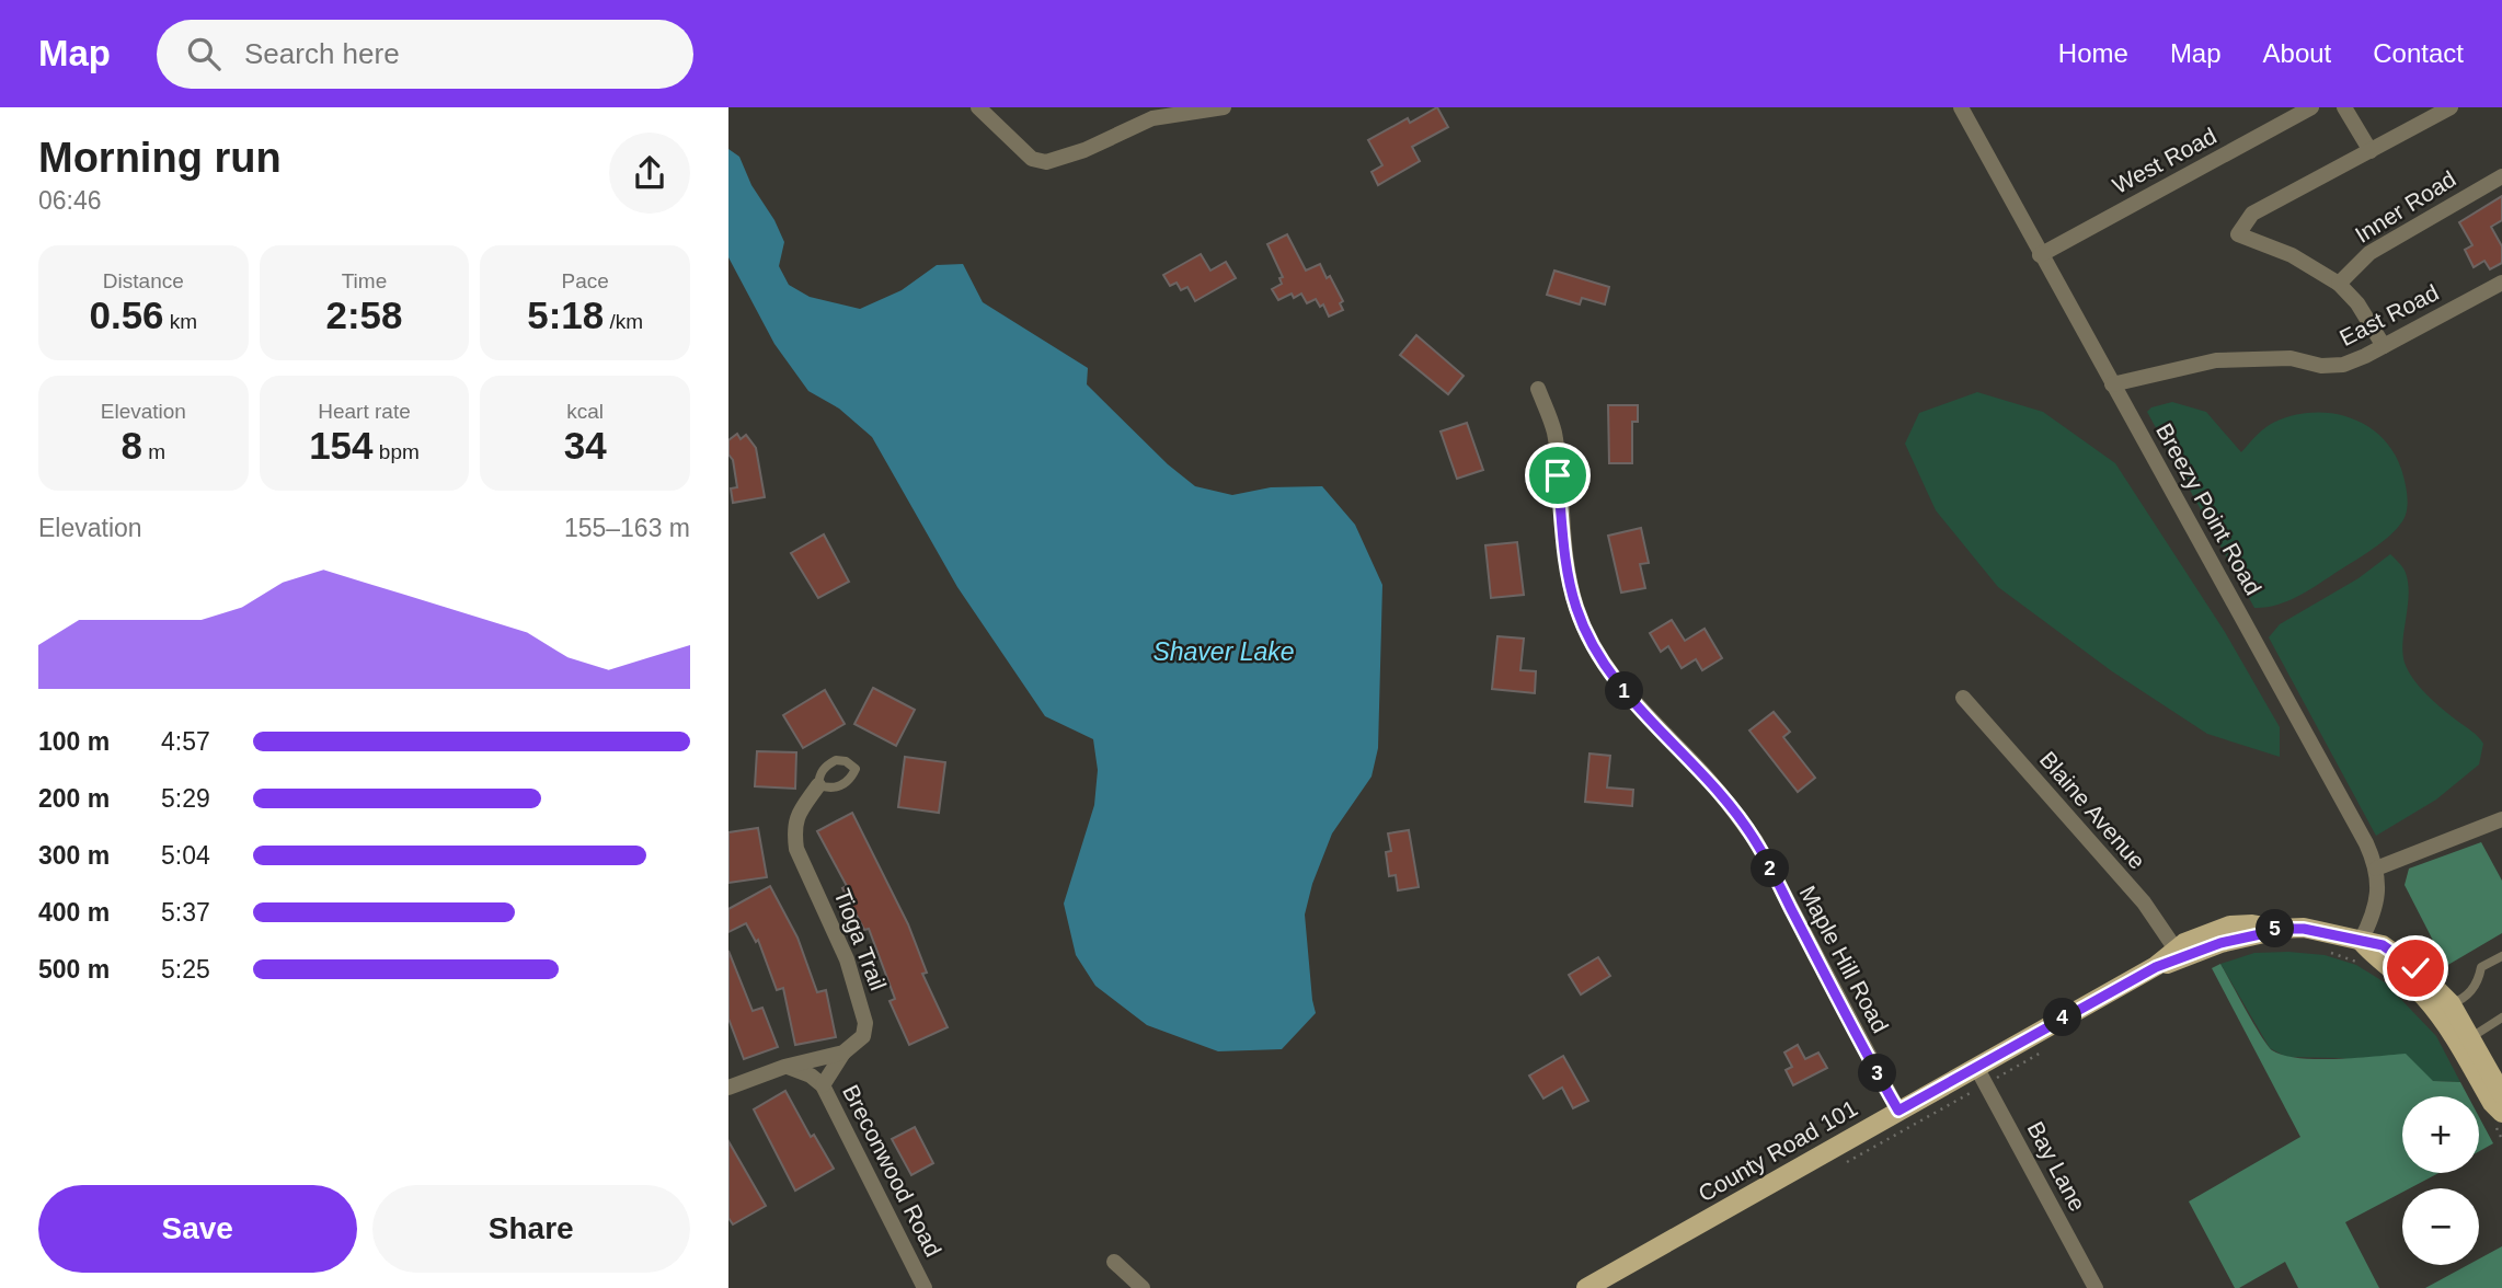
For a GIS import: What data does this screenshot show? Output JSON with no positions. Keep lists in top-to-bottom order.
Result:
{
  "streets": {
    "main road": ["County Road 101"],
    "street": [
      "West Road",
      "Inner Road",
      "East Road",
      "Breezy Point Road",
      "Blaine Avenue",
      "Tioga Trail",
      "Maple Hill Road",
      "Bay Lane",
      "Breconwood Road"
    ]
  },
  "crossings": [
    ["West Road", "Breezy Point Road"],
    ["East Road", "Breezy Point Road"],
    ["Breezy Point Road", "County Road 101"],
    ["Blaine Avenue", "County Road 101"],
    ["Maple Hill Road", "County Road 101"],
    ["County Road 101", "Bay Lane"]
  ],
  "water": ["Shaver Lake"],
  "page": {
    "header": "Map",
    "search": "Search here",
    "nav": [
      "Home",
      "Map",
      "About",
      "Contact"
    ],
    "heading": ["Morning run", "06:46"],
    "stats": [
      ["Distance", "0.56 km"],
      ["Time", "2:58"],
      ["Pace", "5:18 /km"],
      ["Elevation", "8 m"],
      ["Heart rate", "154 bpm"],
      ["kcal", "34"]
    ],
    "chart": ["Elevation", "155–163 m"],
    "pins": [
      "1",
      "2",
      "5",
      "4",
      "3"
    ],
    "list": [
      {
        "name": "100 m",
        "note": "4:57"
      },
      {
        "name": "200 m",
        "note": "5:29"
      },
      {
        "name": "300 m",
        "note": "5:04"
      },
      {
        "name": "400 m",
        "note": "5:37"
      },
      {
        "name": "500 m",
        "note": "5:25"
      }
    ],
    "map_buttons": ["+", "−"],
    "buttons": ["Save", "Share"]
  }
}
